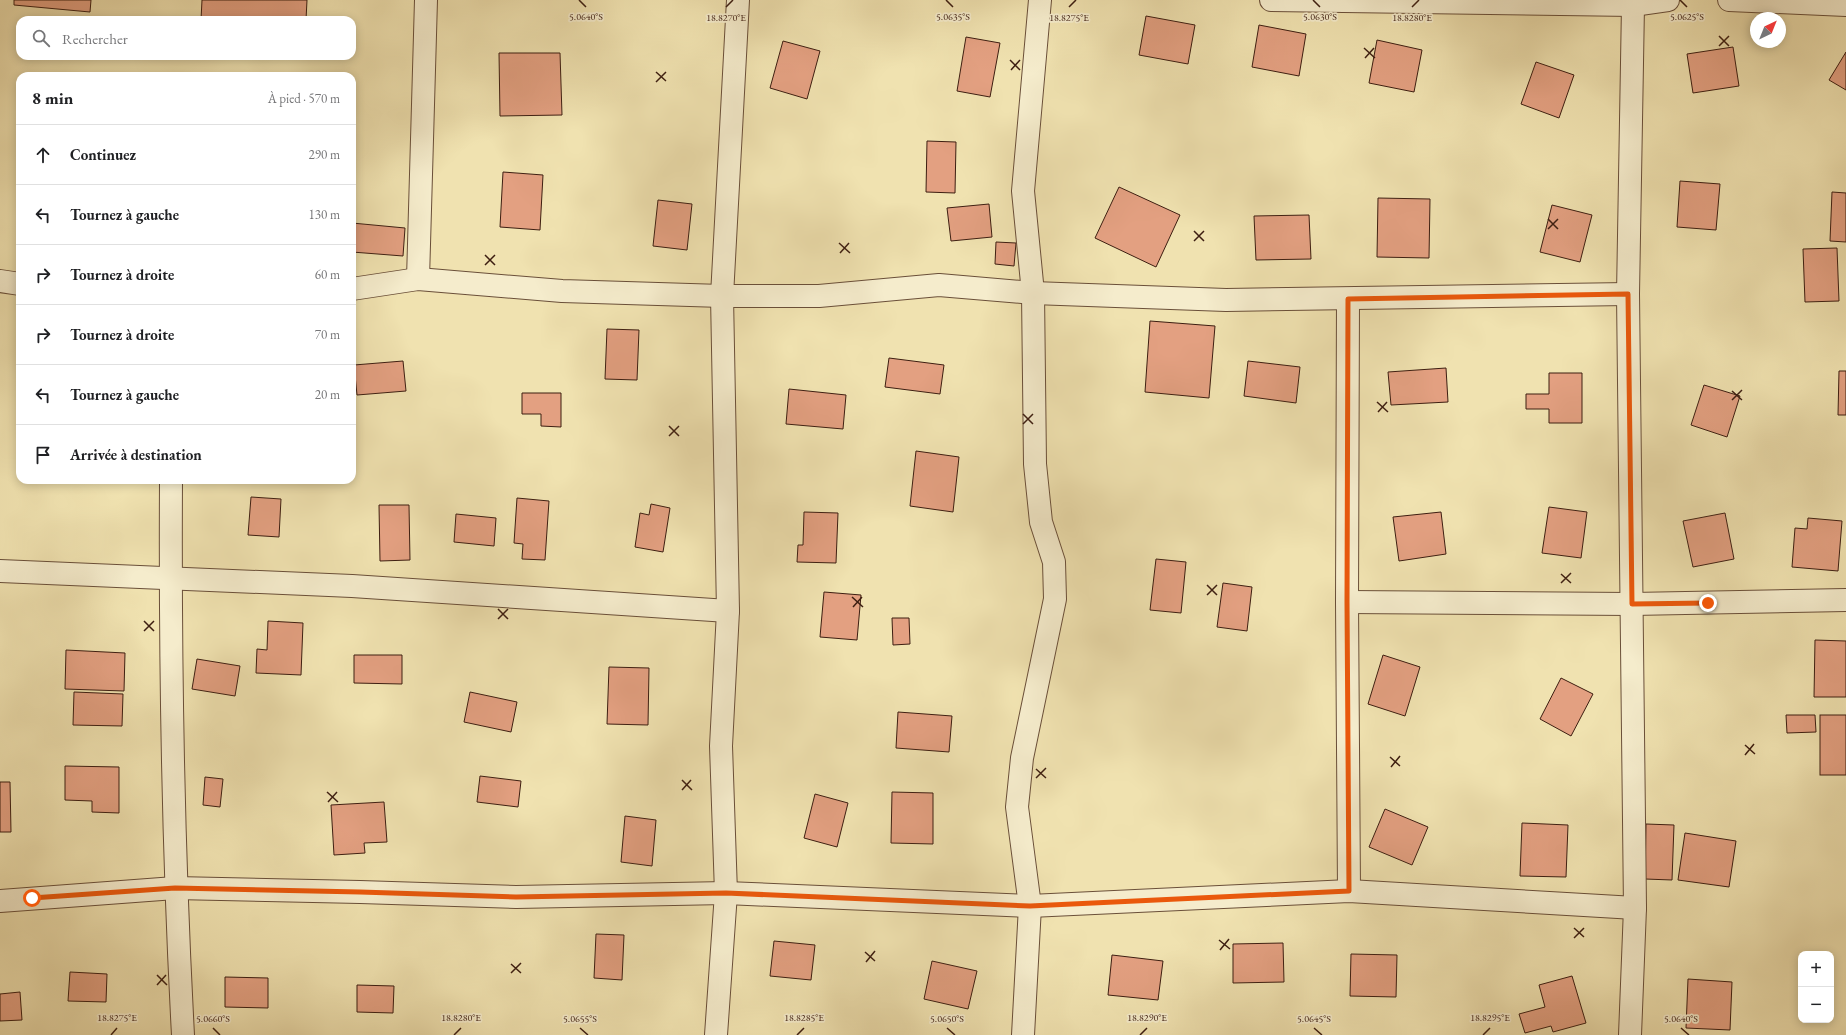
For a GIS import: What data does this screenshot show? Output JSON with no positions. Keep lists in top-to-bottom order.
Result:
{
  "north": "top right",
  "page": {
    "search": "Rechercher",
    "heading": ["8 min", "À pied · 570 m"],
    "list": [
      ["Continuez", "290 m"],
      ["Tournez à gauche", "130 m"],
      ["Tournez à droite", "60 m"],
      ["Tournez à droite", "70 m"],
      ["Tournez à gauche", "20 m"],
      "Arrivée à destination"
    ],
    "map_buttons": ["+", "−"]
  },
  "coordinates": [
    "5.0625°S",
    "5.0640°S",
    "5.0635°S",
    "5.0630°S",
    "18.8270°E",
    "18.8275°E",
    "18.8280°E",
    "18.8285°E",
    "18.8290°E",
    "18.8295°E",
    "5.0660°S",
    "5.0655°S",
    "5.0650°S",
    "5.0645°S"
  ]
}
